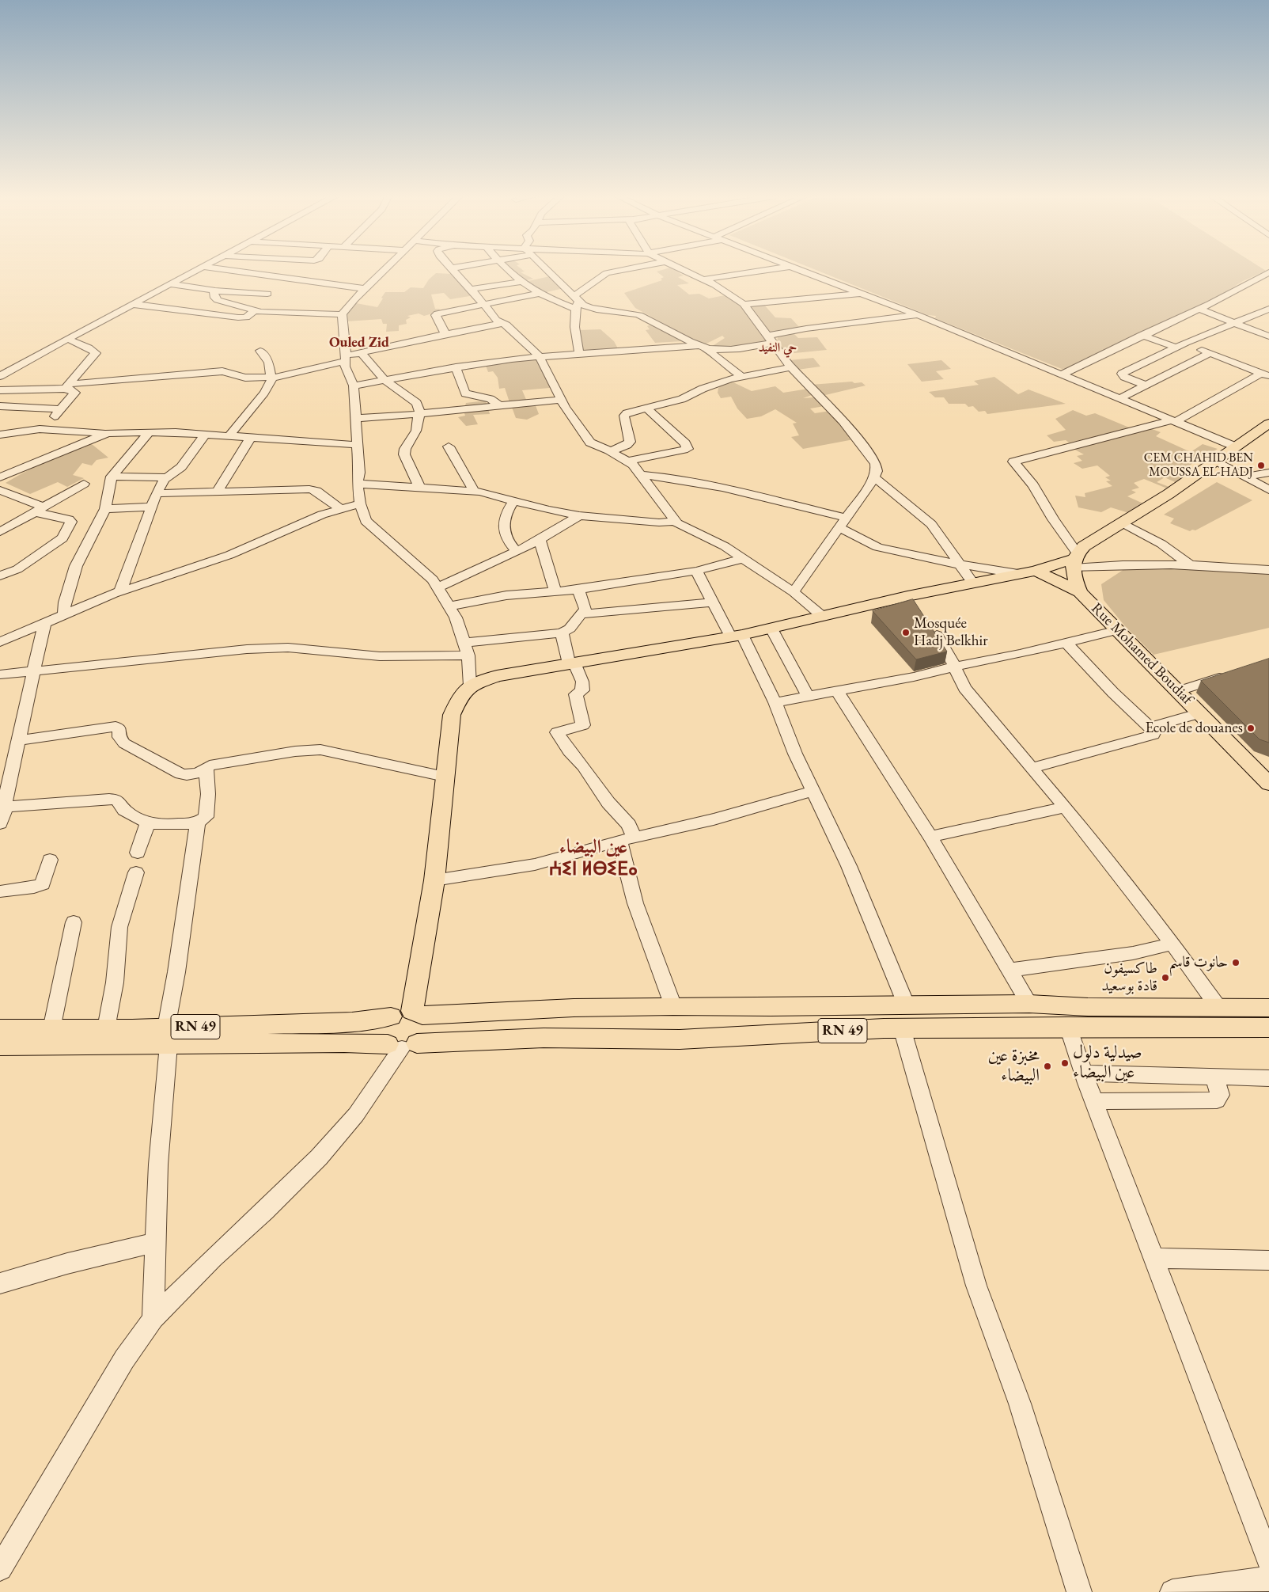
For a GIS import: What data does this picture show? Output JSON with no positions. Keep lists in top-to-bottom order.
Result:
{
  "streets": {
    "main road": ["Rue Mohamed Boudiaf", "RN 49"]
  },
  "districts": ["Ouled Zid", "حي النفيد", "عين البيضاء ⵄⵉⵏ ⵍⴱⵉⴹⴰ"],
  "places": [
    "CEM CHAHID BEN MOUSSA EL-HADJ",
    "Mosquée Hadj Belkhir",
    "Ecole de douanes",
    "حانوت قاسم",
    "طاكسيفون قادة بوسعيد",
    "صيدلية دلول عين البيضاء",
    "مخبزة عين البيضاء"
  ]
}
